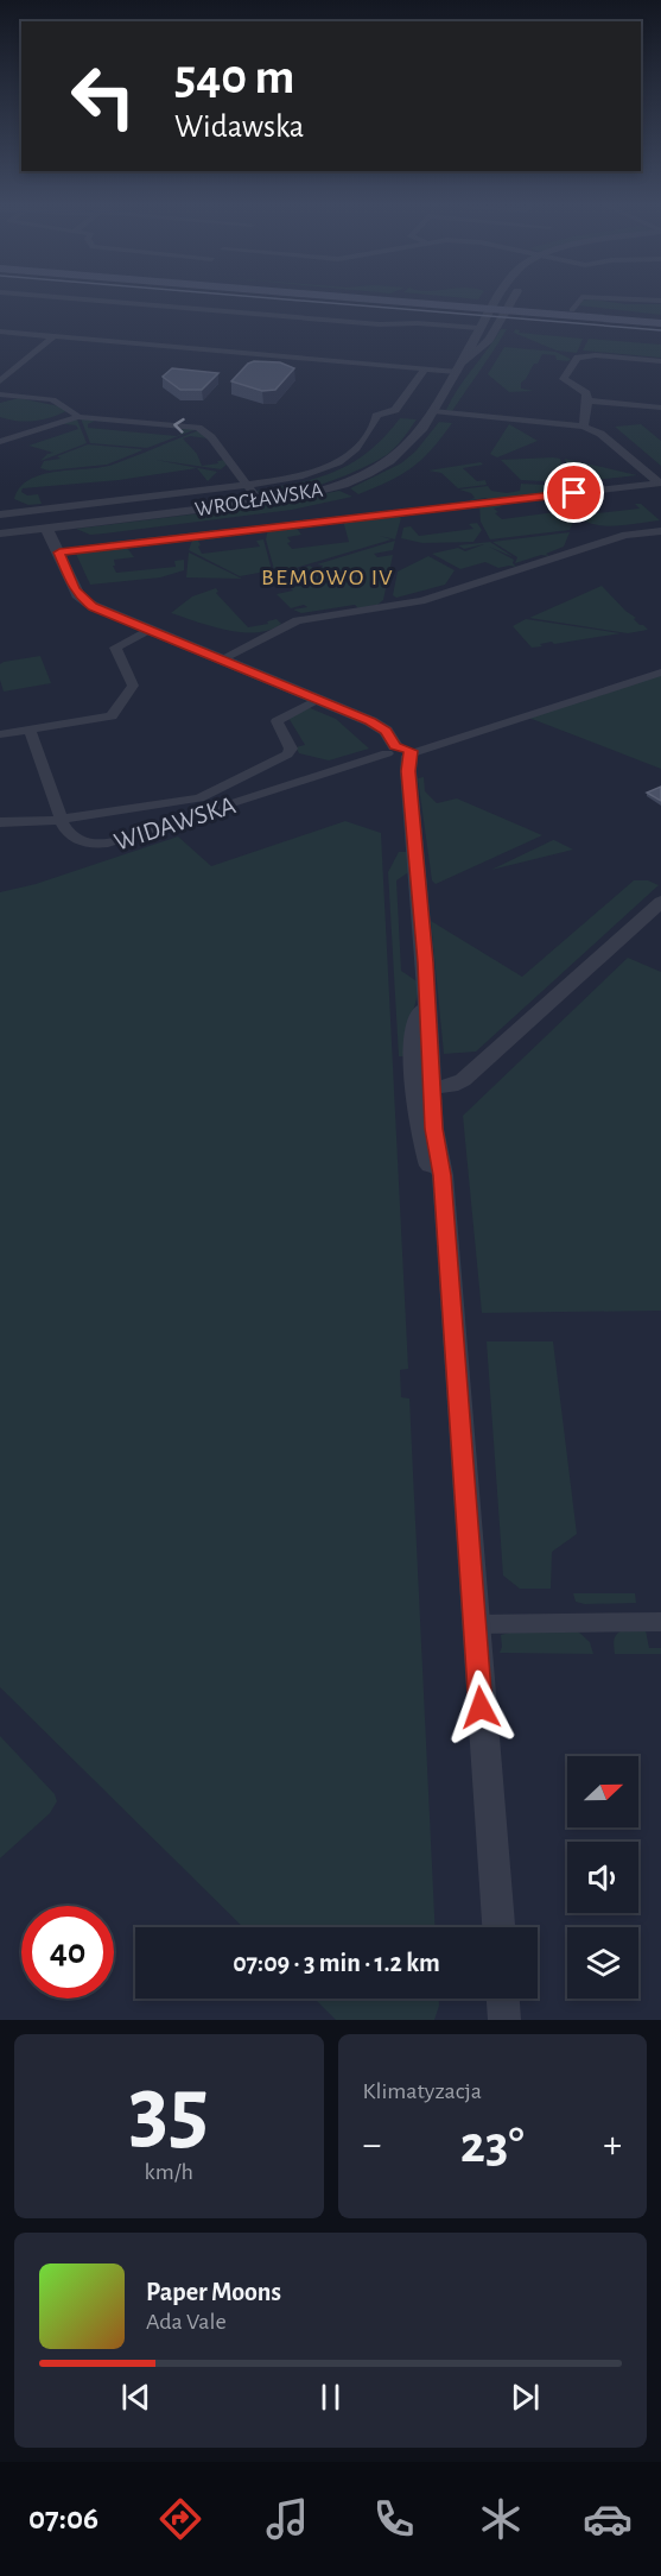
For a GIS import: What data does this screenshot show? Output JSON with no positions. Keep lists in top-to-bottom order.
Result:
{
  "streets": {
    "street": ["WROCŁAWSKA", "WIDAWSKA"]
  },
  "districts": ["BEMOWO IV"],
  "north": "right",
  "page": {
    "turn": ["540 m", "Widawska"],
    "limit": "40",
    "trip": "07:09 · 3 min · 1.2 km",
    "tile": [
      ["35", "km/h"],
      "Klimatyzacja"
    ],
    "heat": ["−", "23°", "+"],
    "song": ["Paper Moons", "Ada Vale"],
    "tabs": "07:06"
  }
}
